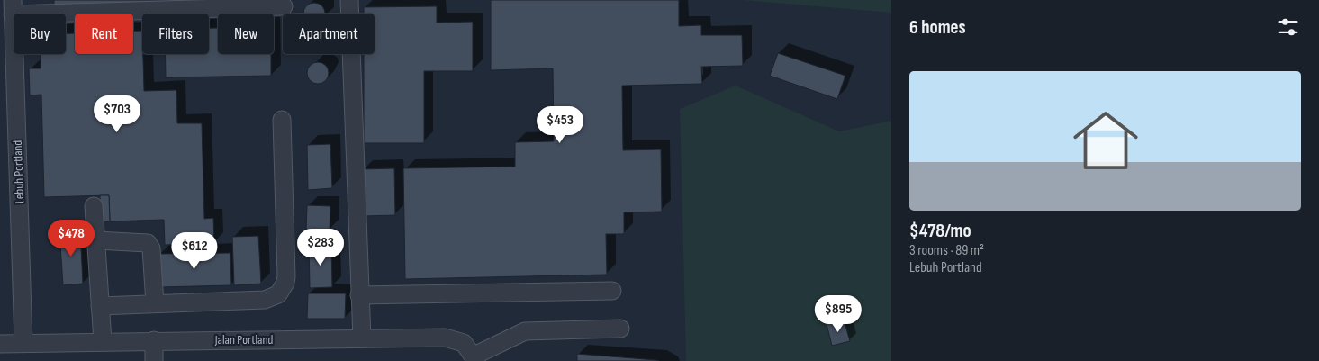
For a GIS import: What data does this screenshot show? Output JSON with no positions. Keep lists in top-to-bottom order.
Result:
{
  "streets": {
    "street": ["Lebuh Portland", "Jalan Portland"]
  },
  "crossings": [
    ["Lebuh Portland", "Jalan Portland"]
  ],
  "page": {
    "heading": "6 homes",
    "chip": [
      "Buy",
      "Rent",
      "Filters",
      "New",
      "Apartment"
    ],
    "list": [
      {
        "name": "$478/mo",
        "note": "3 rooms · 89 m² · Lebuh Portland"
      }
    ],
    "price": [
      "$703",
      "$453",
      "$478",
      "$283",
      "$612",
      "$895"
    ]
  }
}
